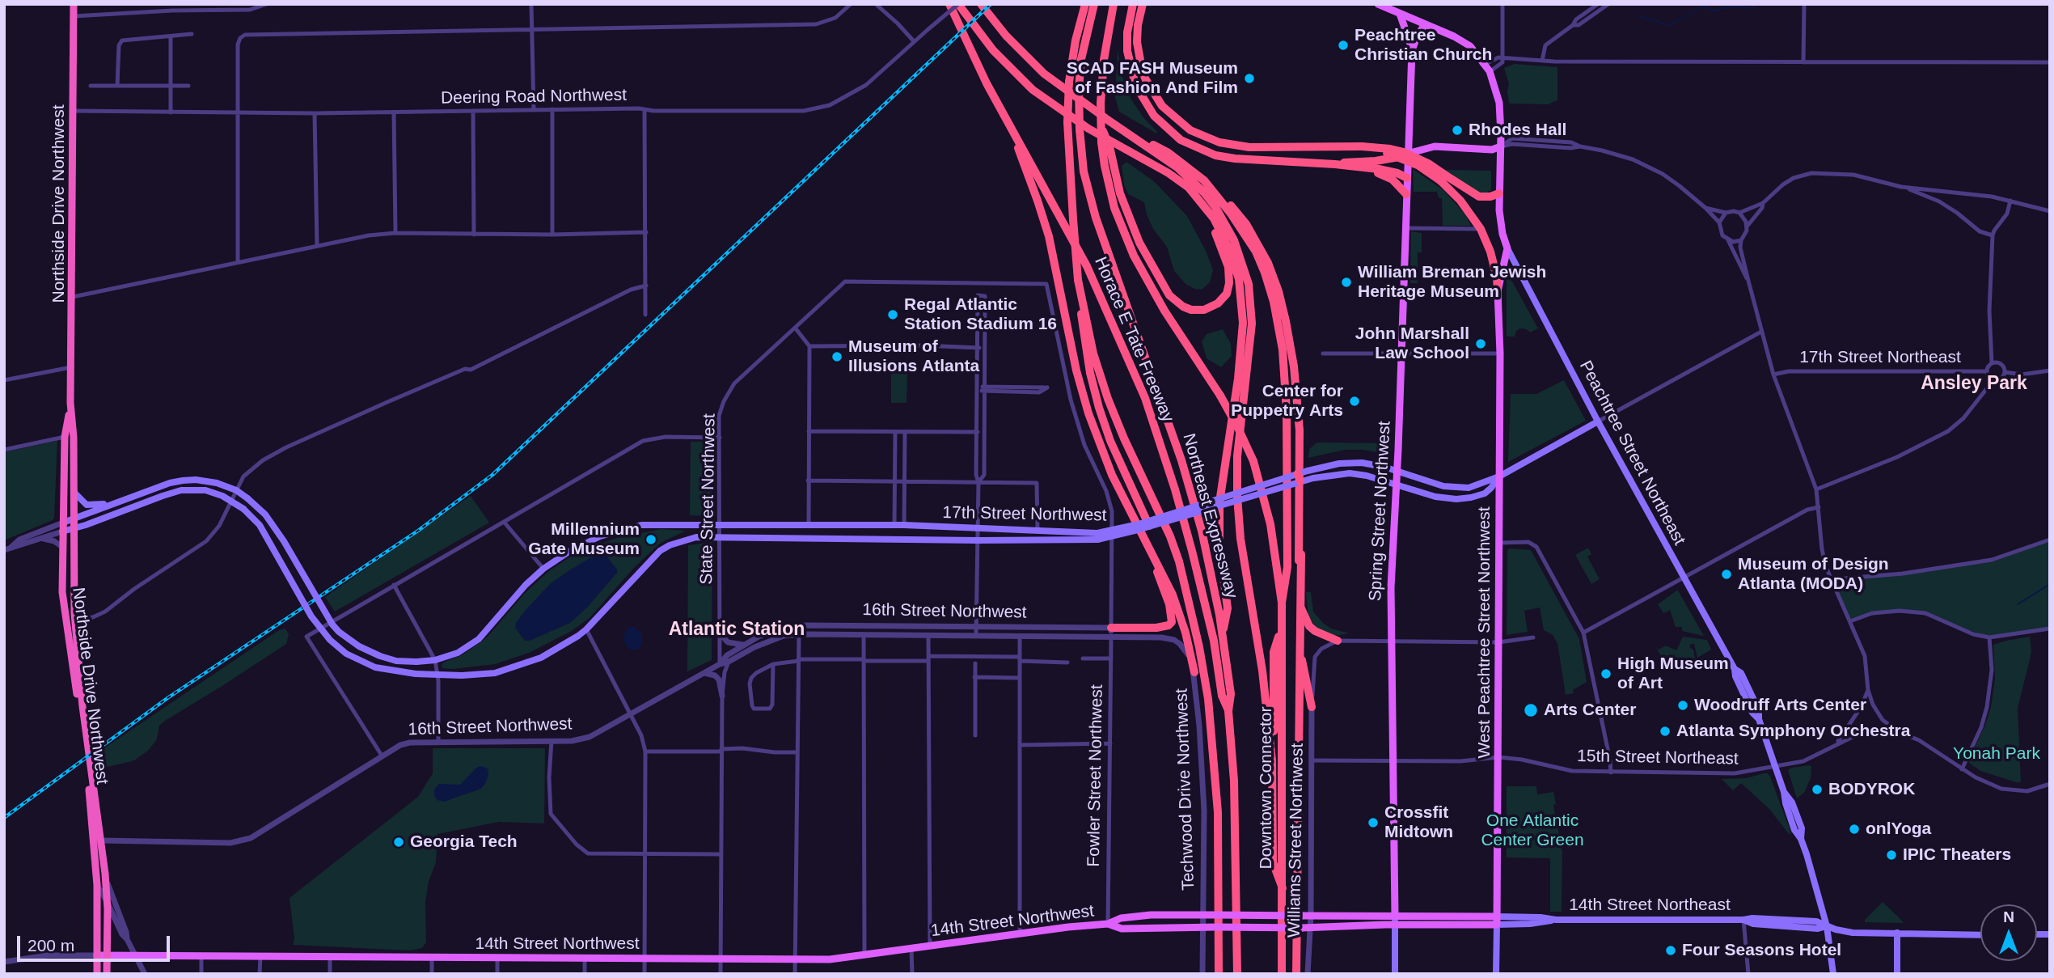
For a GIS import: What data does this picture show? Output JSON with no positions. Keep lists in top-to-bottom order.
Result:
{
  "streets": {
    "highway": [
      "Northside Drive Northwest",
      "Horace E Tate Freeway",
      "Northeast Expressway",
      "Downtown Connector"
    ],
    "main road": [
      "Peachtree Street Northeast",
      "Spring Street Northwest",
      "17th Street Northwest",
      "West Peachtree Street Northwest",
      "14th Street Northeast",
      "14th Street Northwest"
    ],
    "street": [
      "Deering Road Northwest",
      "17th Street Northeast",
      "State Street Northwest",
      "16th Street Northwest",
      "15th Street Northeast",
      "Fowler Street Northwest",
      "Techwood Drive Northwest",
      "Williams Street Northwest"
    ]
  },
  "crossings": [
    ["Deering Road Northwest", "Northside Drive Northwest"],
    ["Northside Drive Northwest", "17th Street Northwest"],
    ["Northside Drive Northwest", "16th Street Northwest"],
    ["Northside Drive Northwest", "14th Street Northwest"],
    ["Horace E Tate Freeway", "Northeast Expressway"],
    ["Horace E Tate Freeway", "Downtown Connector"],
    ["Peachtree Street Northeast", "West Peachtree Street Northwest"],
    ["Peachtree Street Northeast", "15th Street Northeast"],
    ["Peachtree Street Northeast", "14th Street Northeast"],
    ["State Street Northwest", "17th Street Northwest"],
    ["State Street Northwest", "16th Street Northwest"],
    ["State Street Northwest", "Fowler Street Northwest"],
    ["Spring Street Northwest", "17th Street Northwest"],
    ["Spring Street Northwest", "15th Street Northeast"],
    ["Spring Street Northwest", "14th Street Northwest"],
    ["17th Street Northwest", "West Peachtree Street Northwest"],
    ["Northeast Expressway", "Downtown Connector"],
    ["16th Street Northwest", "Fowler Street Northwest"],
    ["16th Street Northwest", "Techwood Drive Northwest"],
    ["West Peachtree Street Northwest", "15th Street Northeast"],
    ["West Peachtree Street Northwest", "14th Street Northeast"],
    ["West Peachtree Street Northwest", "14th Street Northwest"],
    ["15th Street Northeast", "Williams Street Northwest"],
    ["Fowler Street Northwest", "Techwood Drive Northwest"],
    ["Fowler Street Northwest", "14th Street Northwest"],
    ["Techwood Drive Northwest", "14th Street Northwest"],
    ["Williams Street Northwest", "14th Street Northwest"],
    ["14th Street Northeast", "14th Street Northwest"]
  ],
  "districts": ["Ansley Park", "Atlantic Station"],
  "parks": ["Yonah Park", "One Atlantic Center Green"],
  "places": [
    "Peachtree Christian Church",
    "SCAD FASH Museum of Fashion And Film",
    "Rhodes Hall",
    "William Breman Jewish Heritage Museum",
    "Regal Atlantic Station Stadium 16",
    "John Marshall Law School",
    "Museum of Illusions Atlanta",
    "Center for Puppetry Arts",
    "Millennium Gate Museum",
    "Museum of Design Atlanta (MODA)",
    "High Museum of Art",
    "Woodruff Arts Center",
    "Arts Center",
    "Atlanta Symphony Orchestra",
    "BODYROK",
    "Crossfit Midtown",
    "onlYoga",
    "Georgia Tech",
    "IPIC Theaters",
    "Four Seasons Hotel"
  ],
  "scale_bar": "200 m",
  "north": "top"
}
